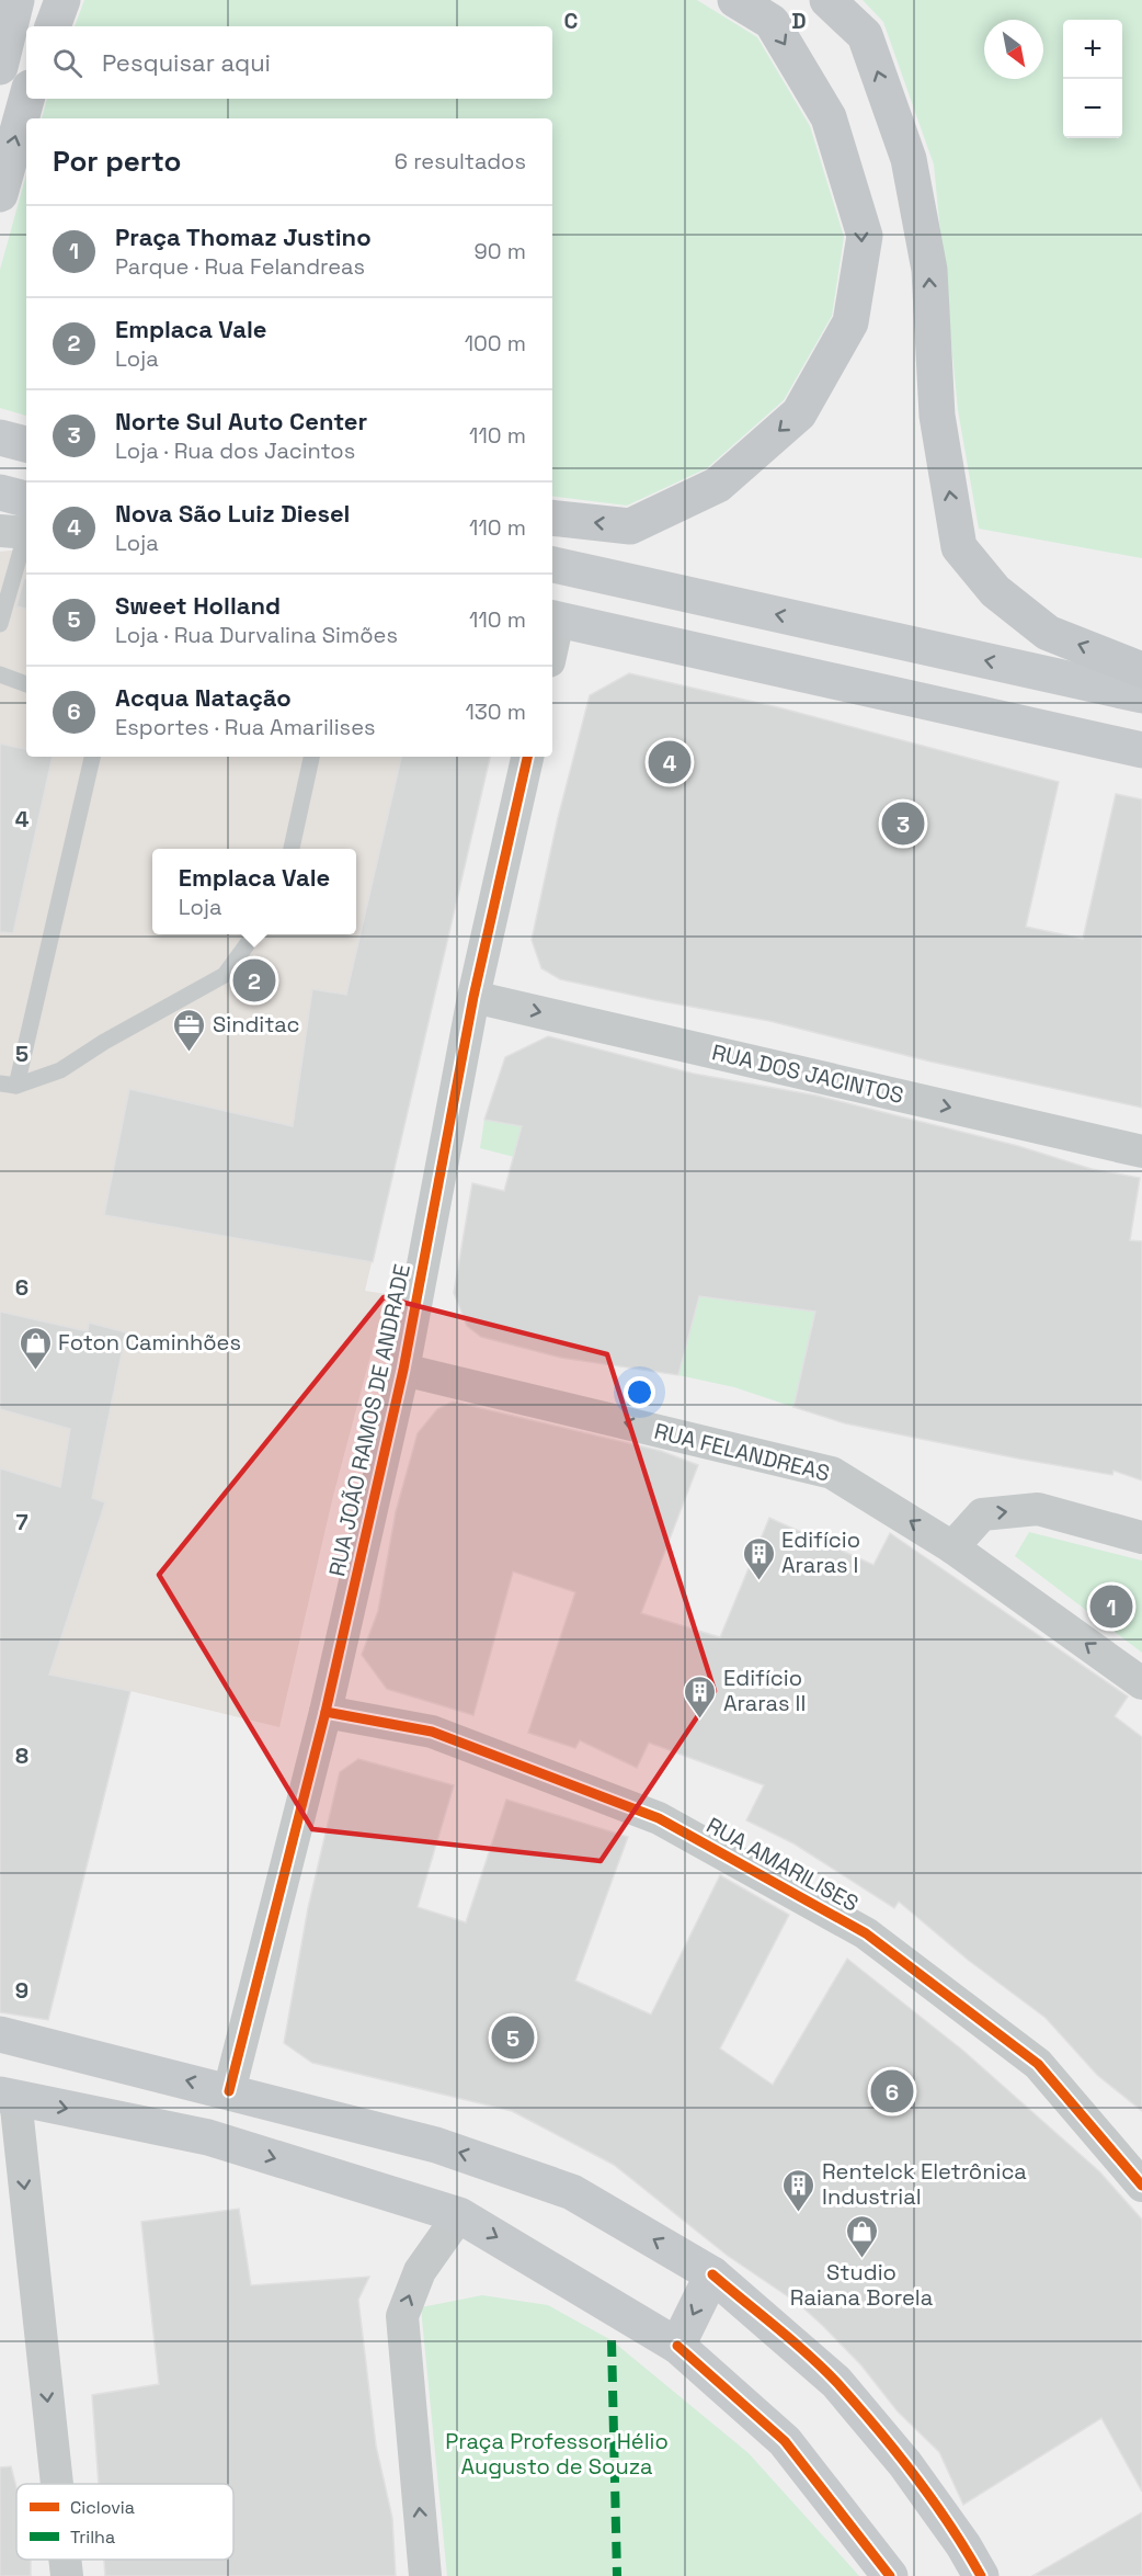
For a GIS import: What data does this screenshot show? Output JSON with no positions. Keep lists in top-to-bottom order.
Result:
{
  "streets": {
    "street": [
      "RUA DOS JACINTOS",
      "RUA JOÃO RAMOS DE ANDRADE",
      "RUA FELANDREAS",
      "RUA AMARILISES"
    ]
  },
  "crossings": [
    ["RUA DOS JACINTOS", "RUA JOÃO RAMOS DE ANDRADE"],
    ["RUA JOÃO RAMOS DE ANDRADE", "RUA FELANDREAS"],
    ["RUA JOÃO RAMOS DE ANDRADE", "RUA AMARILISES"]
  ],
  "one_way": ["RUA DOS JACINTOS", "RUA FELANDREAS"],
  "parks": ["Praça Professor Hélio Augusto de Souza"],
  "places": {
    "office": ["Sinditac"],
    "shop": ["Foton Caminhões", "Studio Raiana Borela"],
    "building": ["Edifício Araras I", "Edifício Araras II", "Rentelck Eletrônica Industrial"]
  },
  "legend": ["Ciclovia", "Trilha"],
  "north": "bottom right",
  "page": {
    "map_buttons": ["+", "−"],
    "search": "Pesquisar aqui",
    "heading": ["Por perto", "6 resultados"],
    "list": [
      {
        "mark": "1",
        "name": "Praça Thomaz Justino",
        "note": "Parque · Rua Felandreas",
        "value": "90 m"
      },
      {
        "mark": "2",
        "name": "Emplaca Vale",
        "note": "Loja",
        "value": "100 m"
      },
      {
        "mark": "3",
        "name": "Norte Sul Auto Center",
        "note": "Loja · Rua dos Jacintos",
        "value": "110 m"
      },
      {
        "mark": "4",
        "name": "Nova São Luiz Diesel",
        "note": "Loja",
        "value": "110 m"
      },
      {
        "mark": "5",
        "name": "Sweet Holland",
        "note": "Loja · Rua Durvalina Simões",
        "value": "110 m"
      },
      {
        "mark": "6",
        "name": "Acqua Natação",
        "note": "Esportes · Rua Amarilises",
        "value": "130 m"
      }
    ],
    "pins": [
      "4",
      "3",
      "2",
      "1",
      "5",
      "6"
    ],
    "popup": ["Emplaca Vale", "Loja"]
  },
  "grid": {
    "columns": ["C", "D"],
    "rows": [
      "4",
      "5",
      "6",
      "7",
      "8",
      "9"
    ]
  }
}
